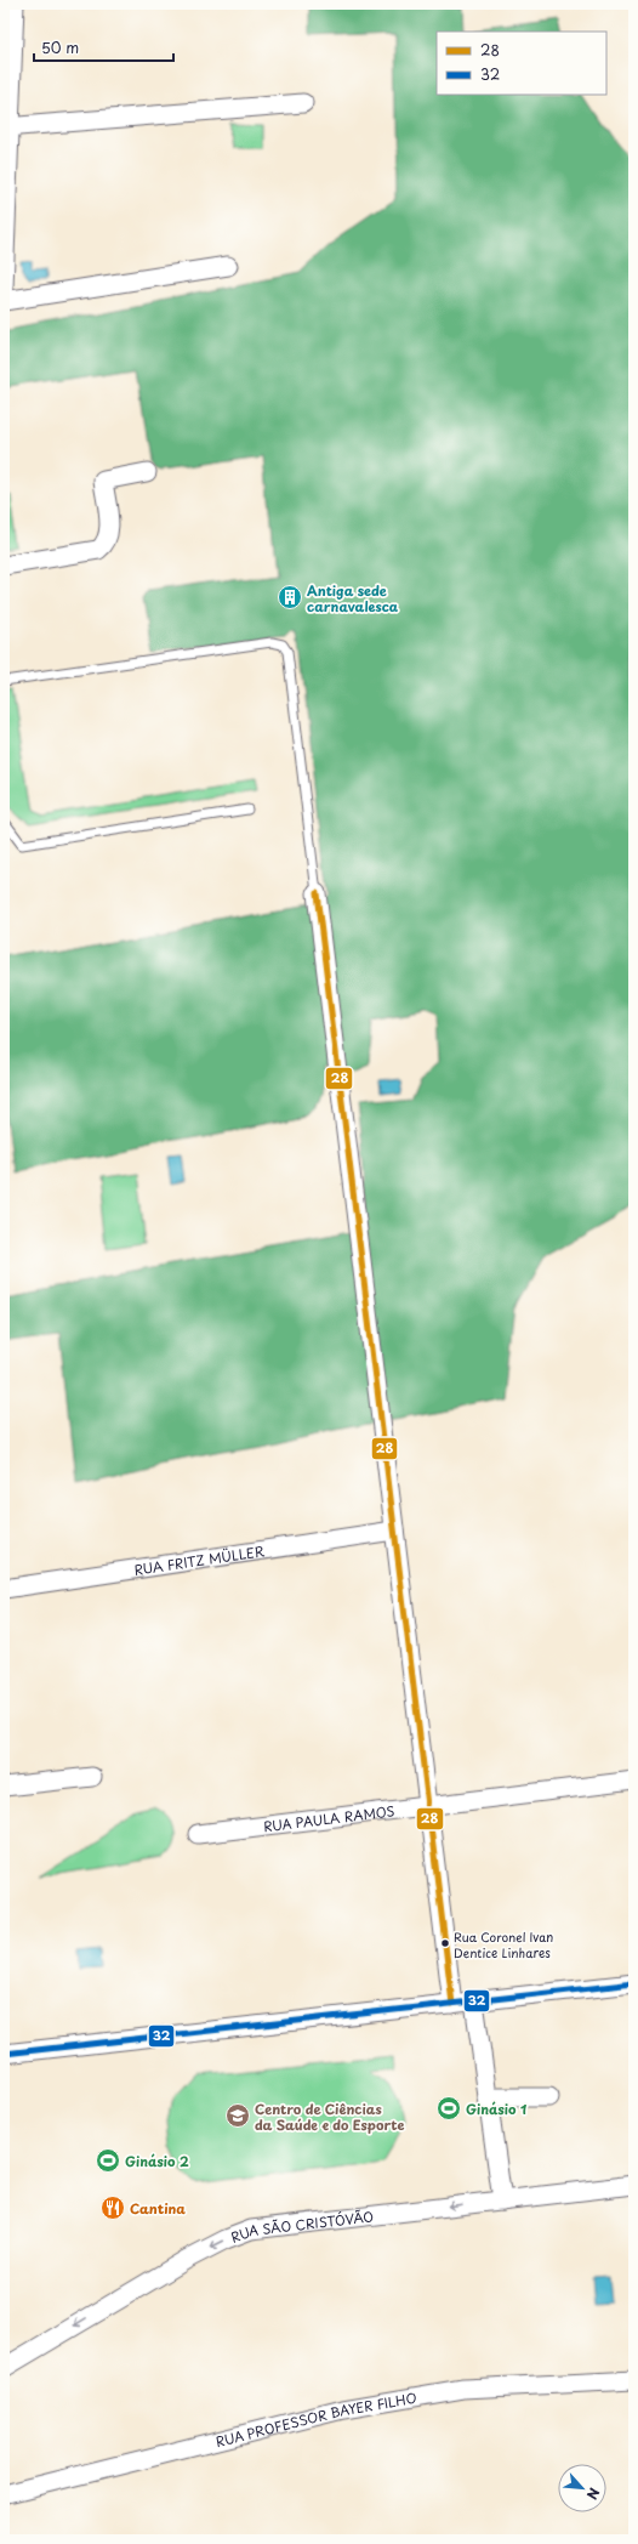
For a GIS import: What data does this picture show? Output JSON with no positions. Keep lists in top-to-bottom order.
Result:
{
  "streets": {
    "street": [
      "RUA FRITZ MÜLLER",
      "RUA PAULA RAMOS",
      "RUA SÃO CRISTÓVÃO",
      "RUA PROFESSOR BAYER FILHO"
    ]
  },
  "one_way": ["RUA SÃO CRISTÓVÃO"],
  "places": {
    "building": ["Antiga sede carnavalesca"],
    "other": ["Rua Coronel Ivan Dentice Linhares"],
    "sports": ["Ginásio 1", "Ginásio 2"],
    "school or university": ["Centro de Ciências da Saúde e do Esporte"],
    "restaurant": ["Cantina"]
  },
  "lines": ["transit line 28", "transit line 32"],
  "legend": ["28", "32"],
  "scale_bar": "50 m",
  "north": "bottom right"
}
